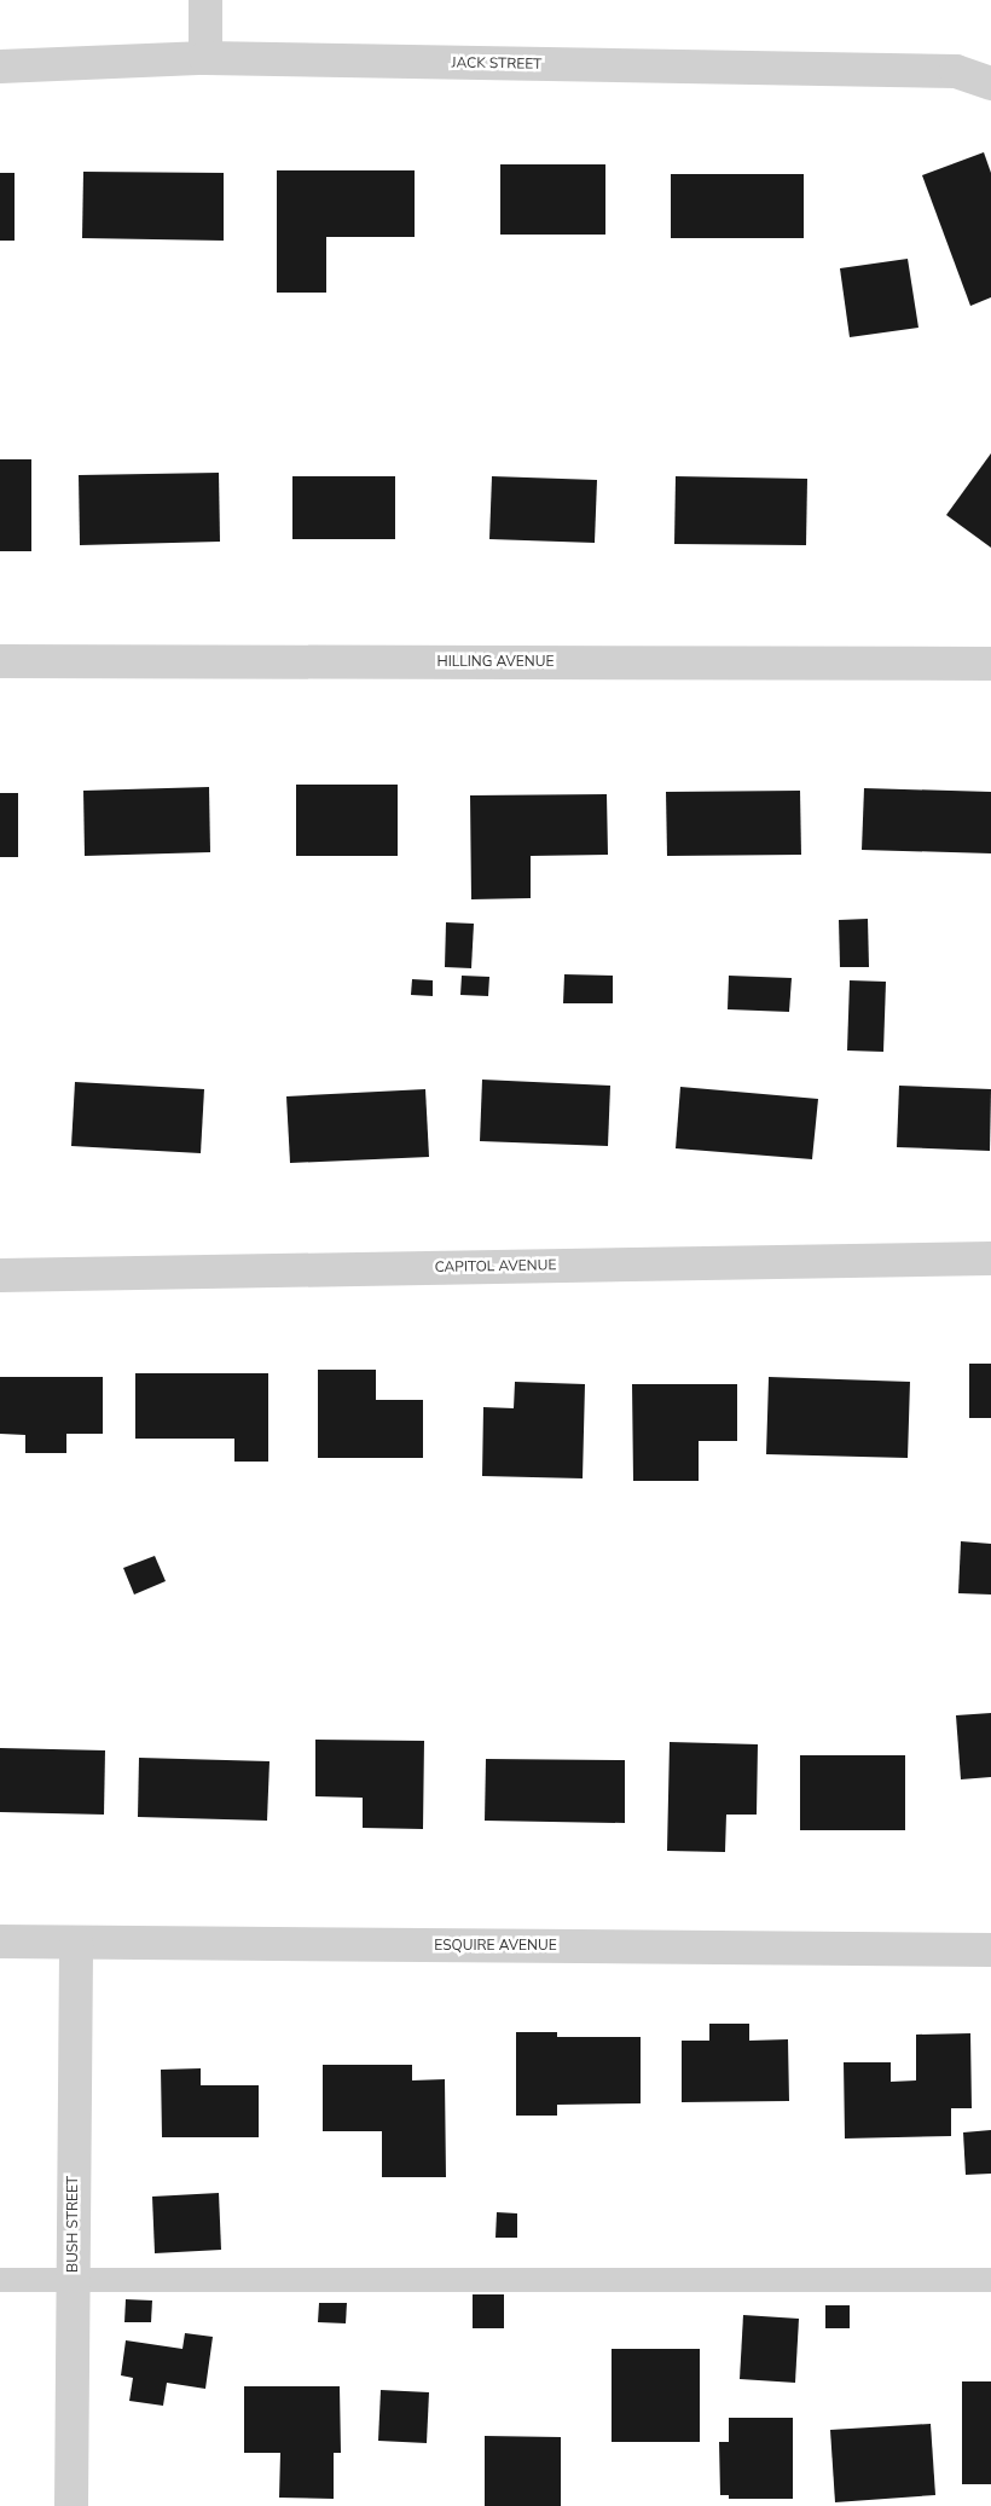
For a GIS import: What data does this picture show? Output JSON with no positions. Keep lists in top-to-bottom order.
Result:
{
  "streets": {
    "street": [
      "JACK STREET",
      "HILLING AVENUE",
      "CAPITOL AVENUE",
      "ESQUIRE AVENUE",
      "BUSH STREET"
    ]
  },
  "crossings": [
    ["ESQUIRE AVENUE", "BUSH STREET"]
  ]
}
